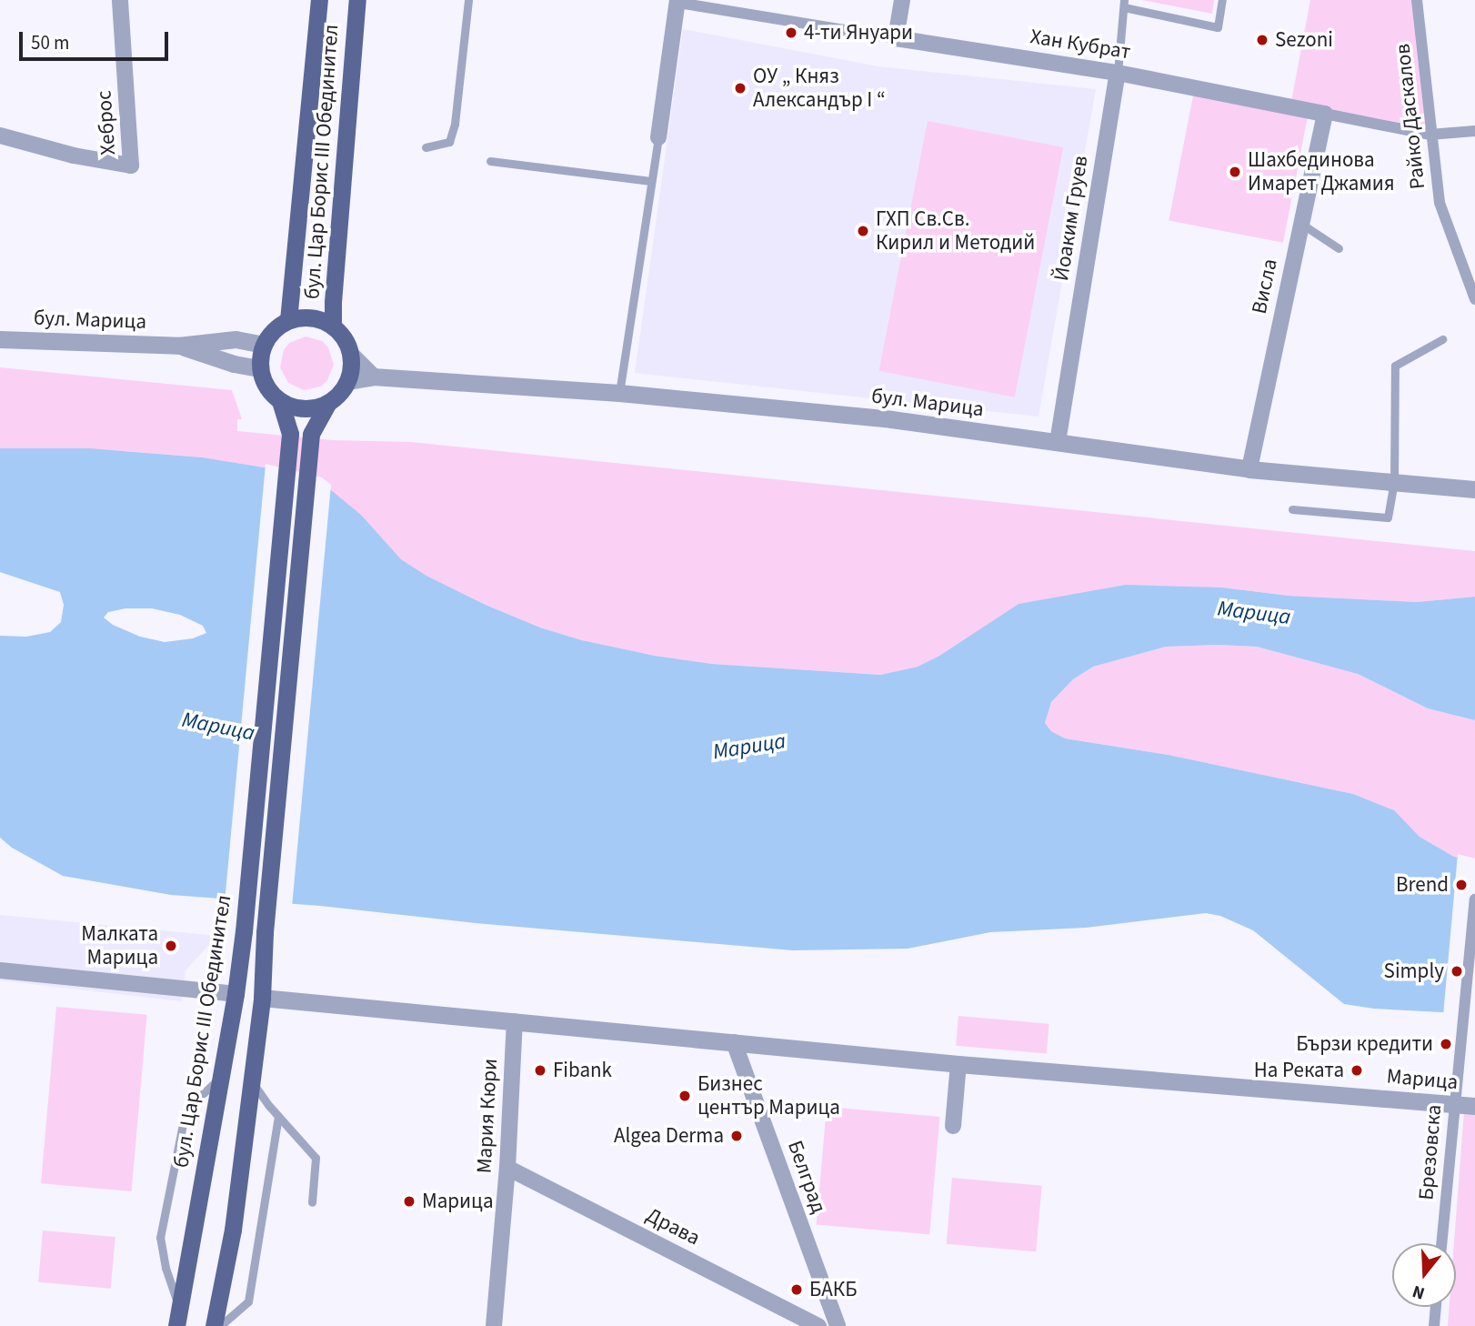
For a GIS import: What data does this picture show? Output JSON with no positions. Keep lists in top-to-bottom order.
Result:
{
  "streets": {
    "main road": ["бул. Цар Борис III Обединител"],
    "street": [
      "Хан Кубрат",
      "Райко Даскалов",
      "Хеброс",
      "Йоаким Груев",
      "Висла",
      "бул. Марица",
      "Марица",
      "Мария Кюри",
      "Брезовска",
      "Белград",
      "Драва"
    ]
  },
  "crossings": [
    ["Хан Кубрат", "Райко Даскалов"],
    ["Хан Кубрат", "Йоаким Груев"],
    ["Хан Кубрат", "Висла"],
    ["бул. Цар Борис III Обединител", "бул. Марица"],
    ["Йоаким Груев", "бул. Марица"],
    ["Висла", "бул. Марица"],
    ["Марица", "Мария Кюри"],
    ["Марица", "Белград"],
    ["Мария Кюри", "Драва"]
  ],
  "water": ["Марица"],
  "places": [
    "4-ти Януари",
    "Sezoni",
    "ОУ „ Княз Александър I “",
    "Шахбединова Имарет Джамия",
    "ГХП Св.Св. Кирил и Методий",
    "Brend",
    "Малката Марица",
    "Simply",
    "Бързи кредити",
    "Fibank",
    "На Реката",
    "Бизнес център Марица",
    "Algea Derma",
    "Марица",
    "БАКБ"
  ],
  "scale_bar": "50 m",
  "north": "bottom"
}
